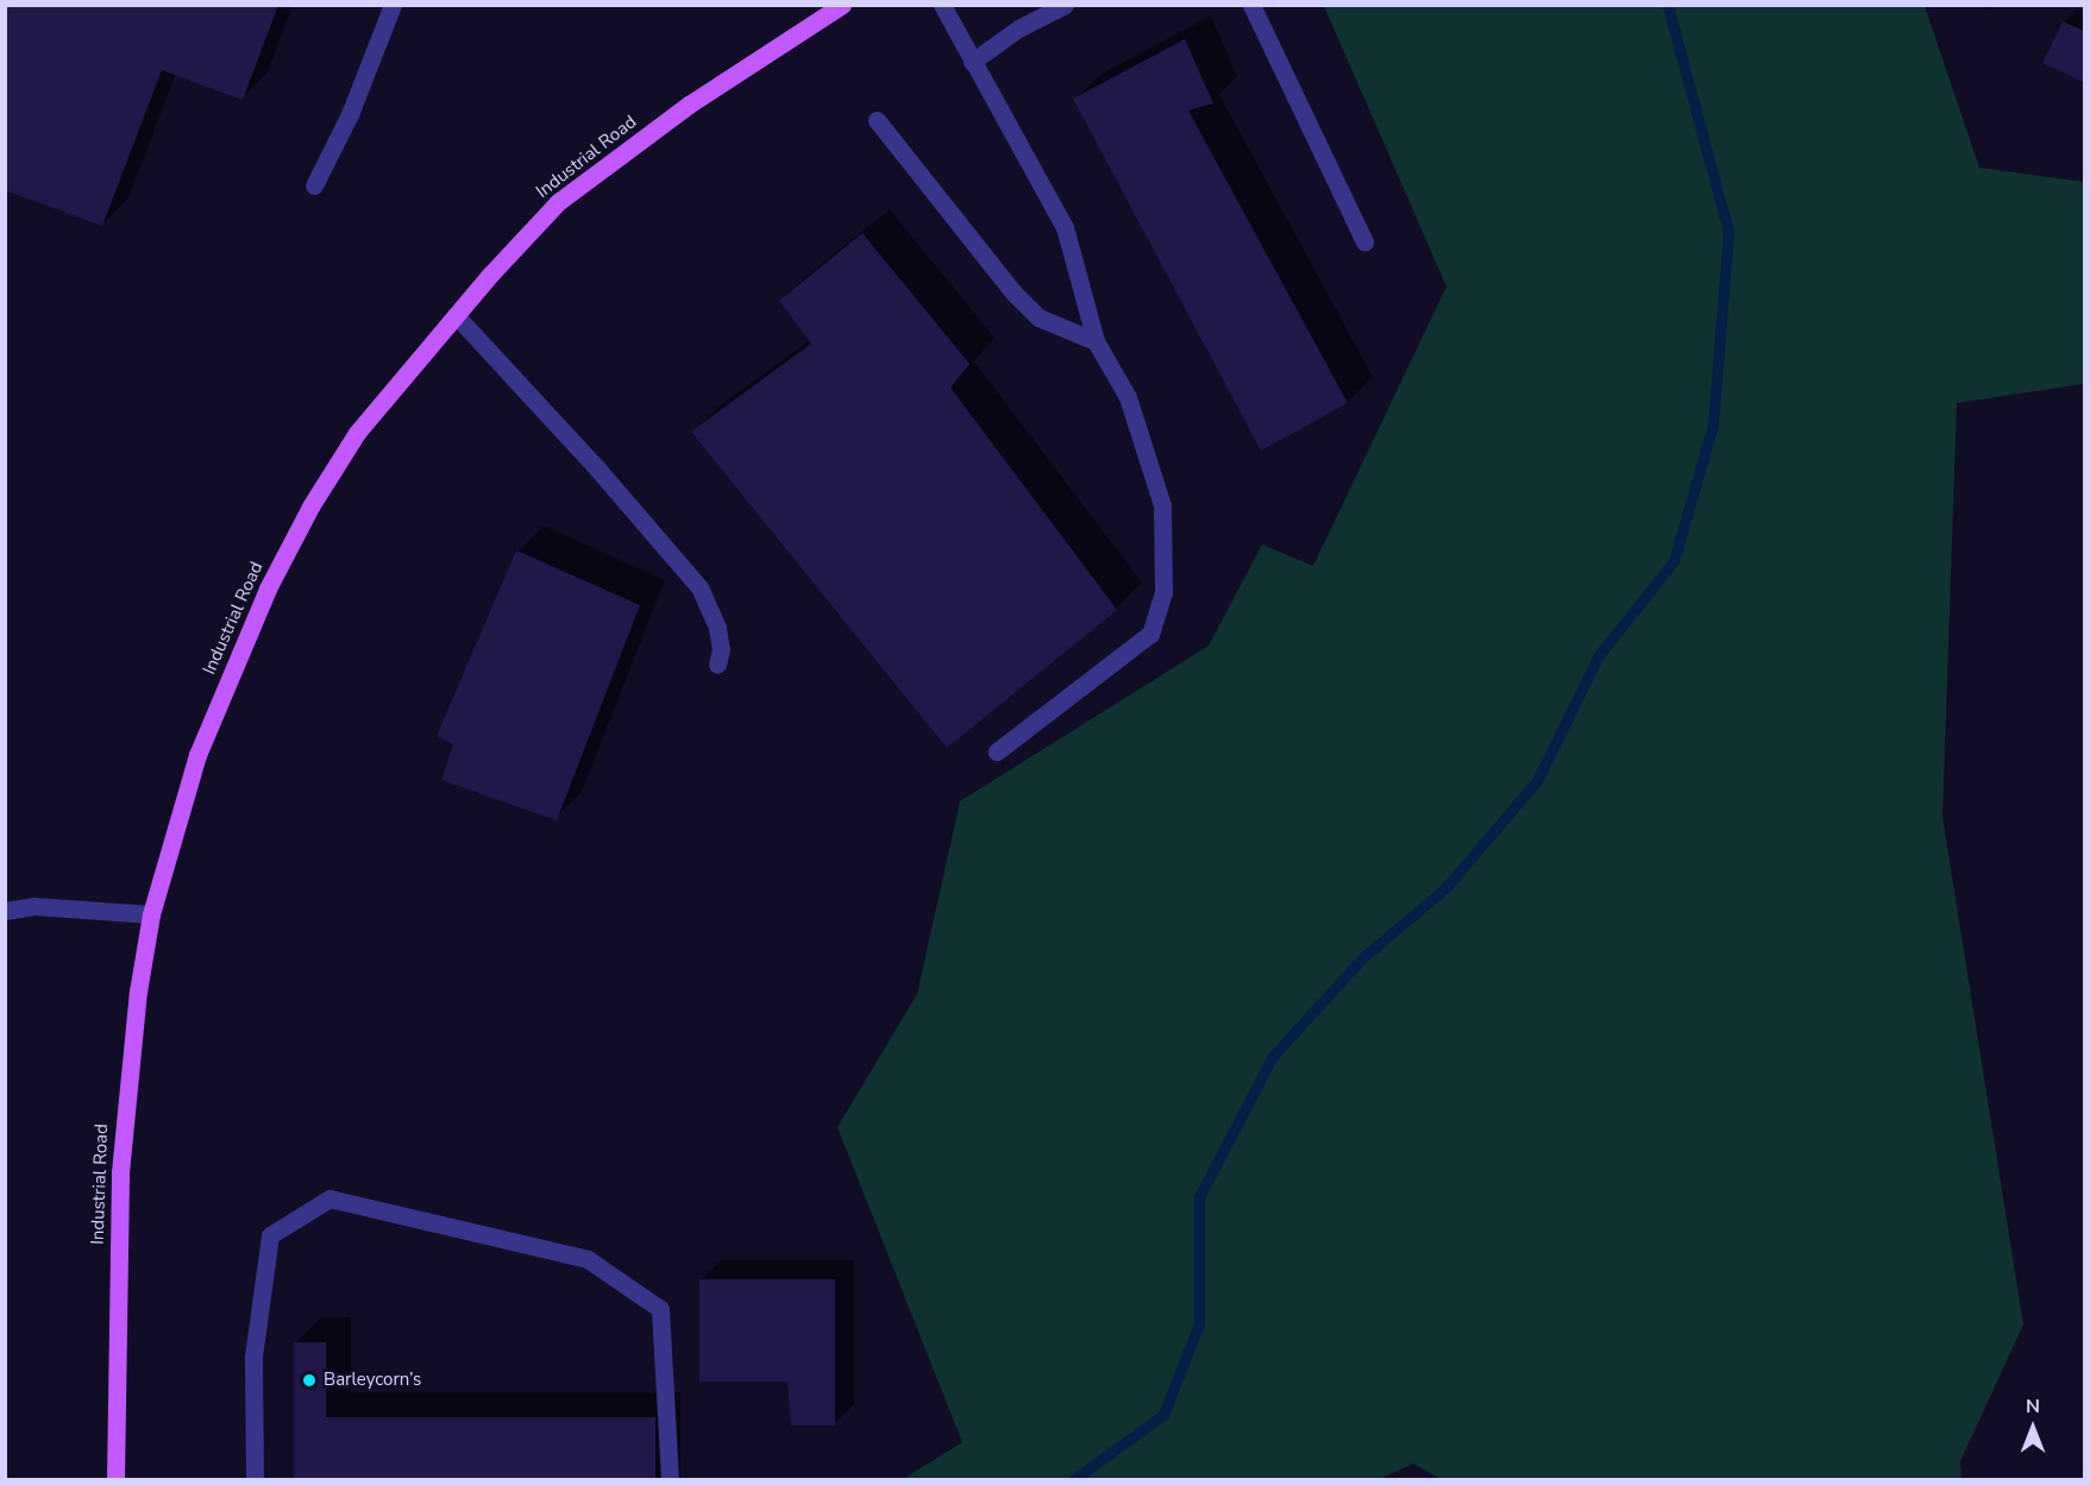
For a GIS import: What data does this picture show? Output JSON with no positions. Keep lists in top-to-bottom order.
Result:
{
  "streets": {
    "main road": ["Industrial Road"]
  },
  "places": ["Barleycorn’s"],
  "north": "top"
}
